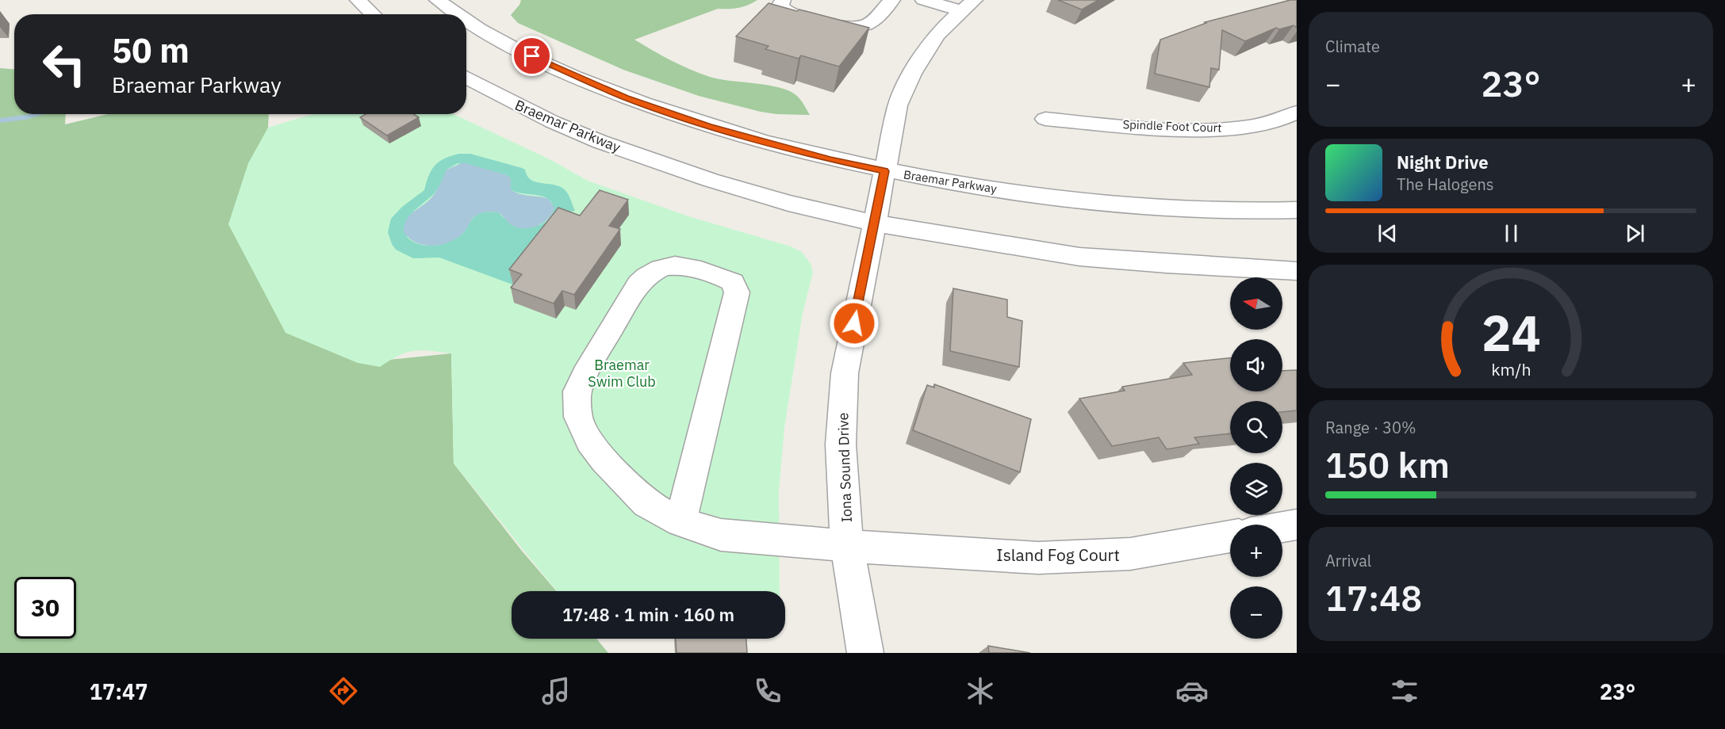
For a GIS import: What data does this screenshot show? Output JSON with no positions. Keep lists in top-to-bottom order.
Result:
{
  "streets": {
    "street": [
      "Braemar Parkway",
      "Spindle Foot Court",
      "Iona Sound Drive",
      "Island Fog Court"
    ]
  },
  "crossings": [
    ["Braemar Parkway", "Iona Sound Drive"],
    ["Iona Sound Drive", "Island Fog Court"]
  ],
  "parks": ["Braemar Swim Club"],
  "north": "left",
  "page": {
    "tile": [
      "Climate",
      ["Range · 30%", "150 km"],
      ["Arrival", "17:48"]
    ],
    "turn": ["50 m", "Braemar Parkway"],
    "heat": ["−", "23°", "+"],
    "song": ["Night Drive", "The Halogens"],
    "map_buttons": ["+", "−"],
    "limit": "30",
    "trip": "17:48 · 1 min · 160 m",
    "tabs": ["17:47", "23°"],
    "gauge": ["24", "km/h"]
  }
}
